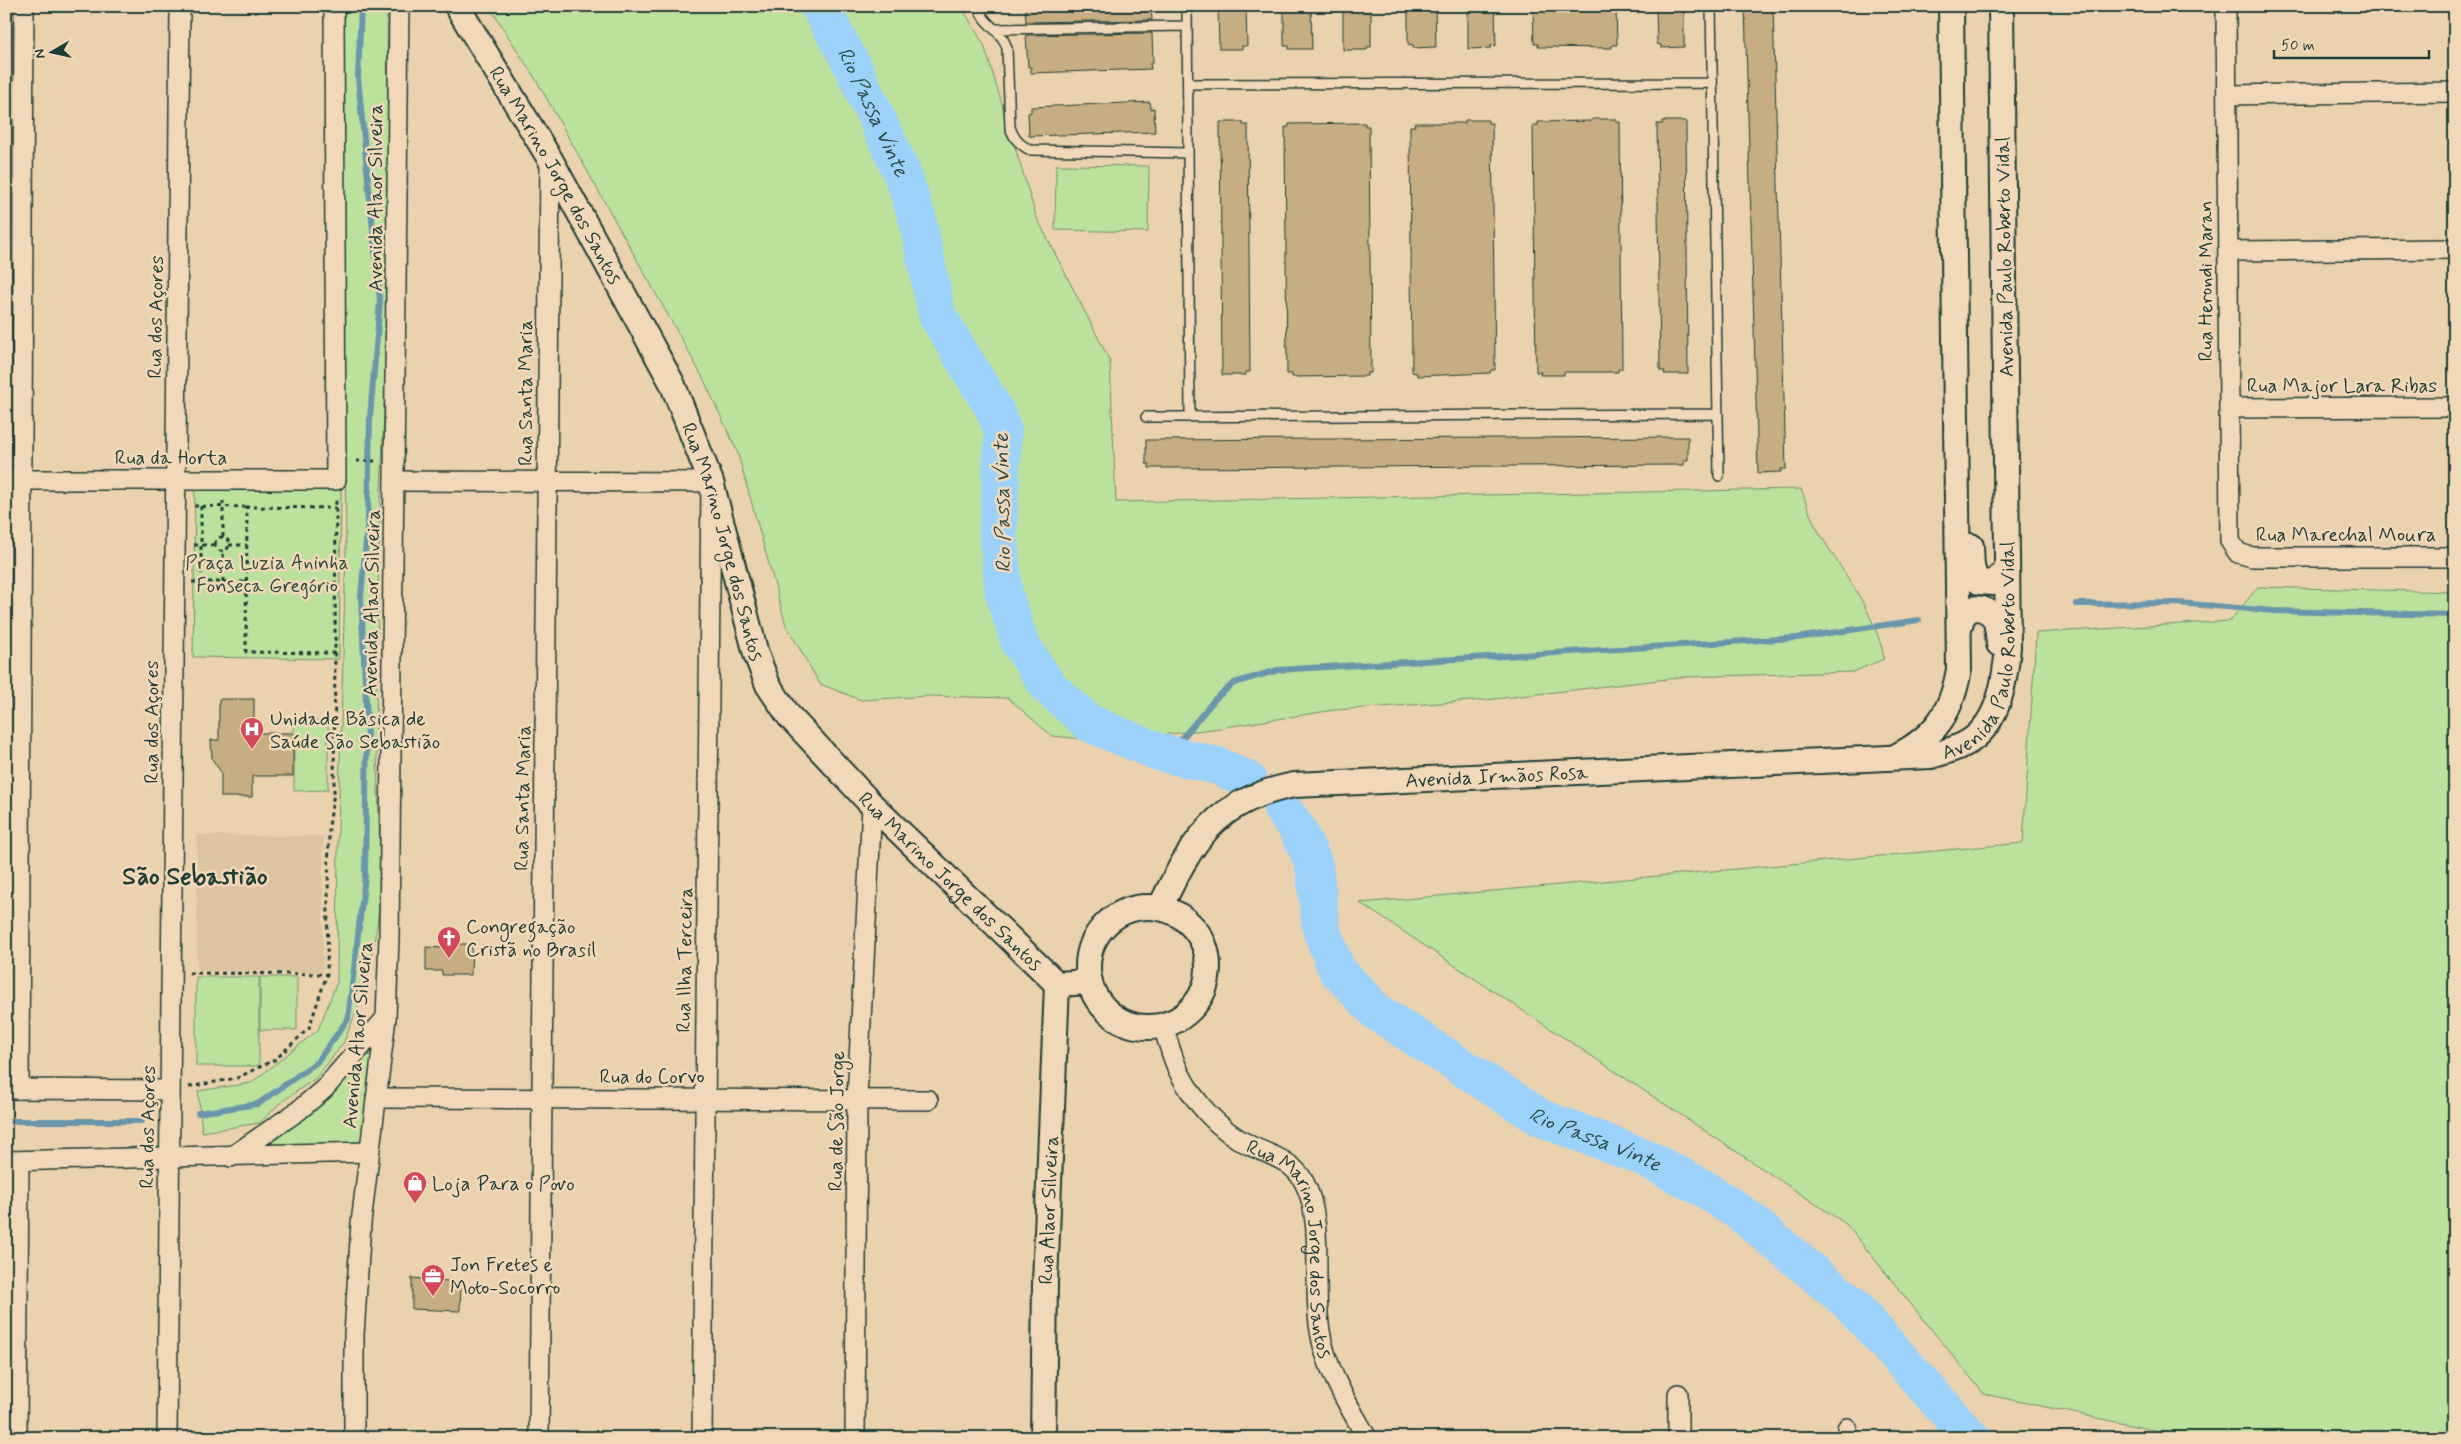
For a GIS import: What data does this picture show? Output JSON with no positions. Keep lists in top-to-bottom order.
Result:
{
  "streets": {
    "street": [
      "Rua Marino Jorge dos Santos",
      "Avenida Alaor Silveira",
      "Avenida Paulo Roberto Vidal",
      "Rua Herondi Maran",
      "Rua dos Açores",
      "Rua Major Lara Ribas",
      "Rua Santa Maria",
      "Rua da Horta",
      "Rua Marechal Moura",
      "Avenida Irmãos Rosa",
      "Rua Ilha Terceira",
      "Rua do Corvo",
      "Rua de São Jorge",
      "Rua Alaor Silveira"
    ]
  },
  "crossings": [
    ["Rua Marino Jorge dos Santos", "Rua Santa Maria"],
    ["Rua Marino Jorge dos Santos", "Avenida Irmãos Rosa"],
    ["Rua Marino Jorge dos Santos", "Rua Ilha Terceira"],
    ["Rua Marino Jorge dos Santos", "Rua de São Jorge"],
    ["Rua Marino Jorge dos Santos", "Rua Alaor Silveira"],
    ["Avenida Alaor Silveira", "Rua da Horta"],
    ["Avenida Alaor Silveira", "Rua do Corvo"],
    ["Avenida Paulo Roberto Vidal", "Avenida Irmãos Rosa"],
    ["Rua Herondi Maran", "Rua Major Lara Ribas"],
    ["Rua Herondi Maran", "Rua Marechal Moura"],
    ["Rua dos Açores", "Rua da Horta"],
    ["Rua Santa Maria", "Rua do Corvo"],
    ["Rua Ilha Terceira", "Rua do Corvo"],
    ["Rua do Corvo", "Rua de São Jorge"]
  ],
  "districts": ["São Sebastião"],
  "water": ["Rio Passa Vinte"],
  "parks": ["Praça Luzia Aninha Fonseca Gregório"],
  "places": {
    "hospital": ["Unidade Básica de Saúde São Sebastião"],
    "church": ["Congregação Cristã no Brasil"],
    "shop": ["Loja Para o Povo"],
    "office": ["Jon Fretes e Moto-Socorro"]
  },
  "scale_bar": "50 m",
  "north": "left"
}
